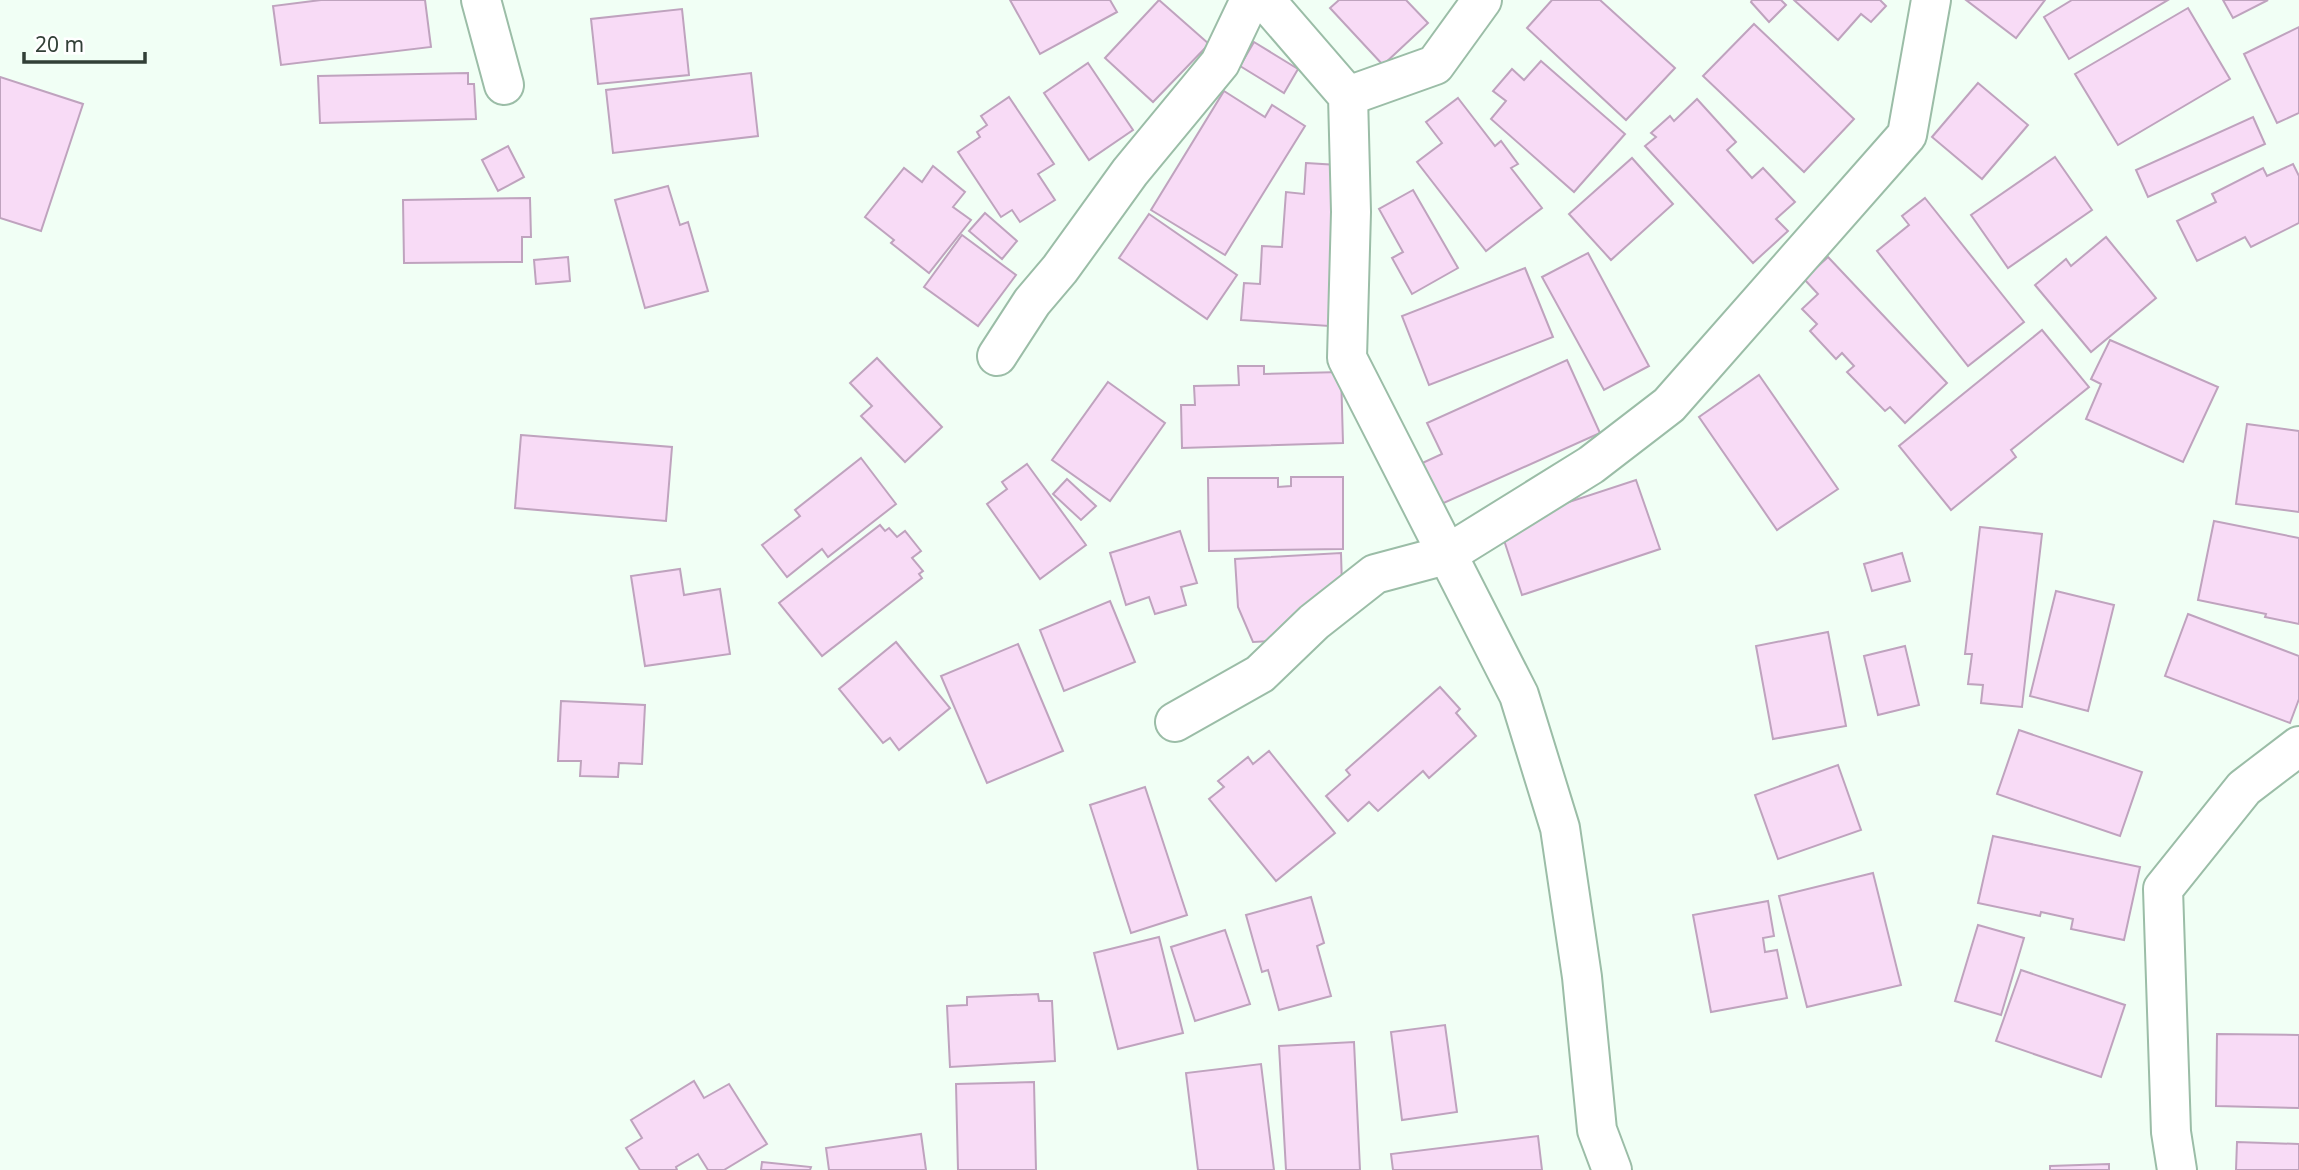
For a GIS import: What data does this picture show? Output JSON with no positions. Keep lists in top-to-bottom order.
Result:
{
  "scale_bar": "20 m"
}
